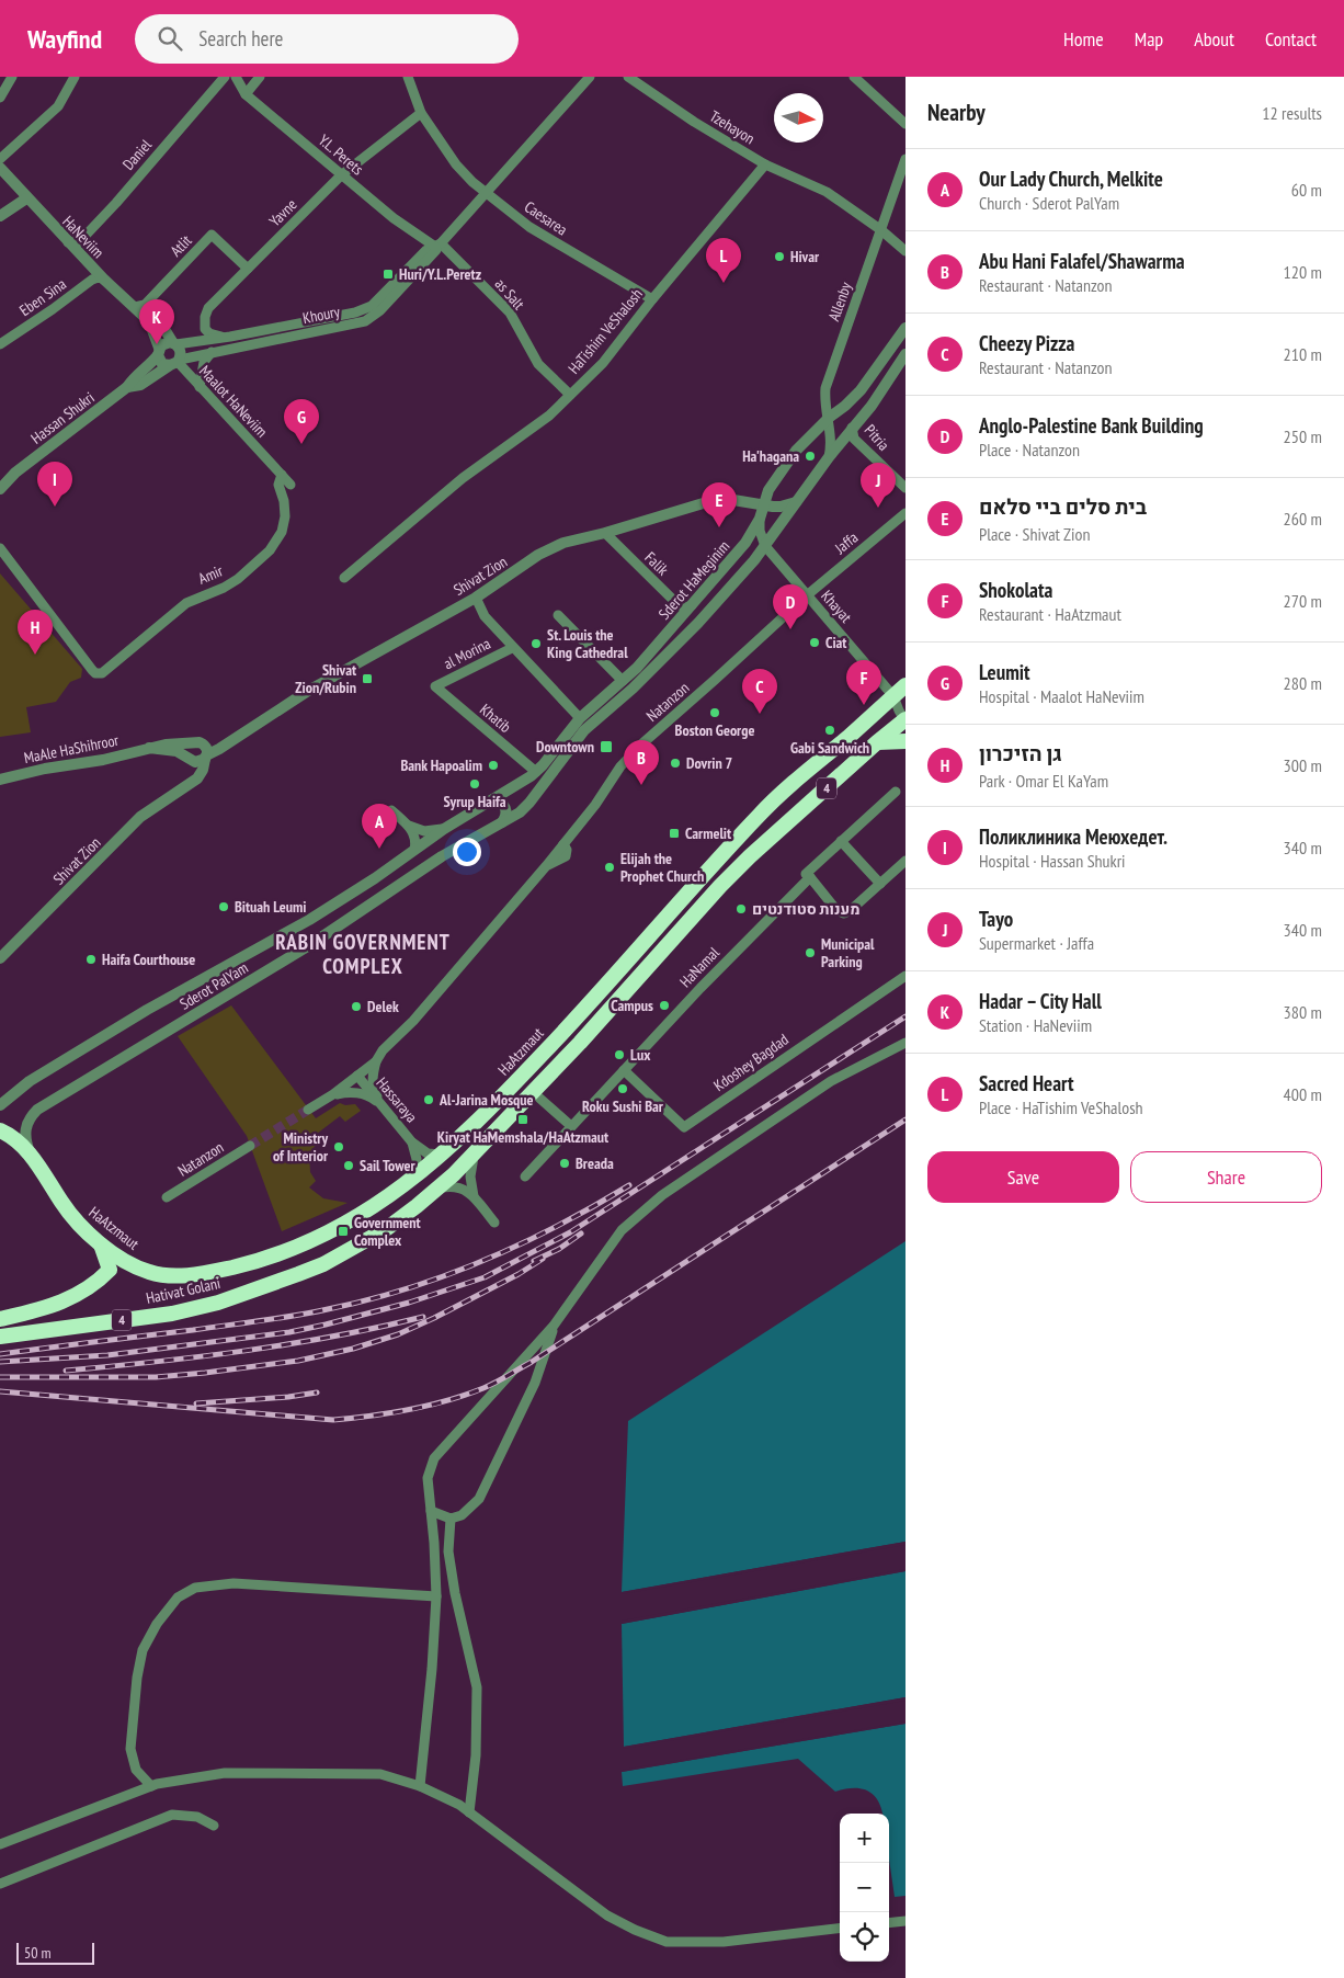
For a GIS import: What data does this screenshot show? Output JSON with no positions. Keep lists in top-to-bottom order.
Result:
{
  "streets": {
    "highway": ["4", "HaAtzmaut", "Hativat Golani"],
    "street": [
      "Tzehayon",
      "Daniel",
      "Y.L. Perets",
      "Yavne",
      "Caesarea",
      "HaNeviim",
      "Atlit",
      "as Salt",
      "Eben Sina",
      "Allenby",
      "Khoury",
      "HaTishim VeShalosh",
      "Maalot HaNeviim",
      "Hassan Shukri",
      "Pitria",
      "Jaffa",
      "Falik",
      "Amir",
      "Shivat Zion",
      "Sderot HaMeginim",
      "Khayat",
      "al Morina",
      "Natanzon",
      "Khatib",
      "MaAle HaShihroor",
      "HaNamal",
      "Sderot PalYam",
      "Kdoshey Bagdad",
      "Hassaraya"
    ]
  },
  "crossings": [
    ["Tzehayon", "Allenby"],
    ["Tzehayon", "HaTishim VeShalosh"],
    ["Daniel", "HaNeviim"],
    ["Y.L. Perets", "Yavne"],
    ["Y.L. Perets", "as Salt"],
    ["Y.L. Perets", "Khoury"],
    ["Yavne", "Caesarea"],
    ["Yavne", "Atlit"],
    ["Yavne", "Khoury"],
    ["Caesarea", "Khoury"],
    ["Caesarea", "HaTishim VeShalosh"],
    ["HaNeviim", "Atlit"],
    ["HaNeviim", "Eben Sina"],
    ["HaNeviim", "Khoury"],
    ["HaNeviim", "Maalot HaNeviim"],
    ["HaNeviim", "Hassan Shukri"],
    ["as Salt", "Khoury"],
    ["as Salt", "HaTishim VeShalosh"],
    ["Allenby", "Sderot HaMeginim"],
    ["Khoury", "Maalot HaNeviim"],
    ["Khoury", "Hassan Shukri"],
    ["Maalot HaNeviim", "Hassan Shukri"],
    ["Maalot HaNeviim", "Amir"],
    ["Pitria", "Sderot HaMeginim"],
    ["Jaffa", "Khayat"],
    ["Jaffa", "Natanzon"],
    ["Falik", "Shivat Zion"],
    ["Falik", "Sderot HaMeginim"],
    ["Shivat Zion", "Sderot HaMeginim"],
    ["Shivat Zion", "MaAle HaShihroor"],
    ["Sderot HaMeginim", "Khayat"],
    ["Sderot HaMeginim", "Khatib"],
    ["Sderot HaMeginim", "Sderot PalYam"],
    ["Khayat", "Natanzon"],
    ["Khayat", "HaAtzmaut"],
    ["al Morina", "Khatib"],
    ["Natanzon", "Hassaraya"],
    ["HaNamal", "Kdoshey Bagdad"],
    ["Sderot PalYam", "HaAtzmaut"],
    ["HaAtzmaut", "Hassaraya"],
    ["HaAtzmaut", "Hativat Golani"]
  ],
  "districts": ["RABIN GOVERNMENT COMPLEX"],
  "places": {
    "other": [
      "Hivar",
      "Ha'hagana",
      "Ciat",
      "St. Louis the King Cathedral",
      "Boston George",
      "Gabi Sandwich",
      "Dovrin 7",
      "Bank Hapoalim",
      "Syrup Haifa",
      "Elijah the Prophet Church",
      "Bituah Leumi",
      "מענות סטודנטים",
      "Municipal Parking",
      "Haifa Courthouse",
      "Campus",
      "Delek",
      "Lux",
      "Roku Sushi Bar",
      "Al-Jarina Mosque",
      "Ministry of Interior",
      "Breada",
      "Sail Tower"
    ],
    "transit": [
      "Huri/Y.L.Peretz",
      "Shivat Zion/Rubin",
      "Downtown",
      "Carmelit",
      "Kiryat HaMemshala/HaAtzmaut",
      "Government Complex"
    ]
  },
  "scale_bar": "50 m",
  "north": "right",
  "page": {
    "header": "Wayfind",
    "search": "Search here",
    "nav": [
      "Home",
      "Map",
      "About",
      "Contact"
    ],
    "heading": ["Nearby", "12 results"],
    "list": [
      {
        "mark": "A",
        "name": "Our Lady Church, Melkite",
        "note": "Church · Sderot PalYam",
        "value": "60 m"
      },
      {
        "mark": "B",
        "name": "Abu Hani Falafel/Shawarma",
        "note": "Restaurant · Natanzon",
        "value": "120 m"
      },
      {
        "mark": "C",
        "name": "Cheezy Pizza",
        "note": "Restaurant · Natanzon",
        "value": "210 m"
      },
      {
        "mark": "D",
        "name": "Anglo-Palestine Bank Building",
        "note": "Place · Natanzon",
        "value": "250 m"
      },
      {
        "mark": "E",
        "name": "בית סלים ביי סלאם",
        "note": "Place · Shivat Zion",
        "value": "260 m"
      },
      {
        "mark": "F",
        "name": "Shokolata",
        "note": "Restaurant · HaAtzmaut",
        "value": "270 m"
      },
      {
        "mark": "G",
        "name": "Leumit",
        "note": "Hospital · Maalot HaNeviim",
        "value": "280 m"
      },
      {
        "mark": "H",
        "name": "גן הזיכרון",
        "note": "Park · Omar El KaYam",
        "value": "300 m"
      },
      {
        "mark": "I",
        "name": "Поликлиника Меюхедет.",
        "note": "Hospital · Hassan Shukri",
        "value": "340 m"
      },
      {
        "mark": "J",
        "name": "Tayo",
        "note": "Supermarket · Jaffa",
        "value": "340 m"
      },
      {
        "mark": "K",
        "name": "Hadar – City Hall",
        "note": "Station · HaNeviim",
        "value": "380 m"
      },
      {
        "mark": "L",
        "name": "Sacred Heart",
        "note": "Place · HaTishim VeShalosh",
        "value": "400 m"
      }
    ],
    "pins": [
      "L",
      "K",
      "G",
      "I",
      "J",
      "E",
      "D",
      "H",
      "F",
      "C",
      "B",
      "A"
    ],
    "buttons": ["Save", "Share"],
    "map_buttons": ["+", "−"],
    "scale": "50 m"
  }
}
